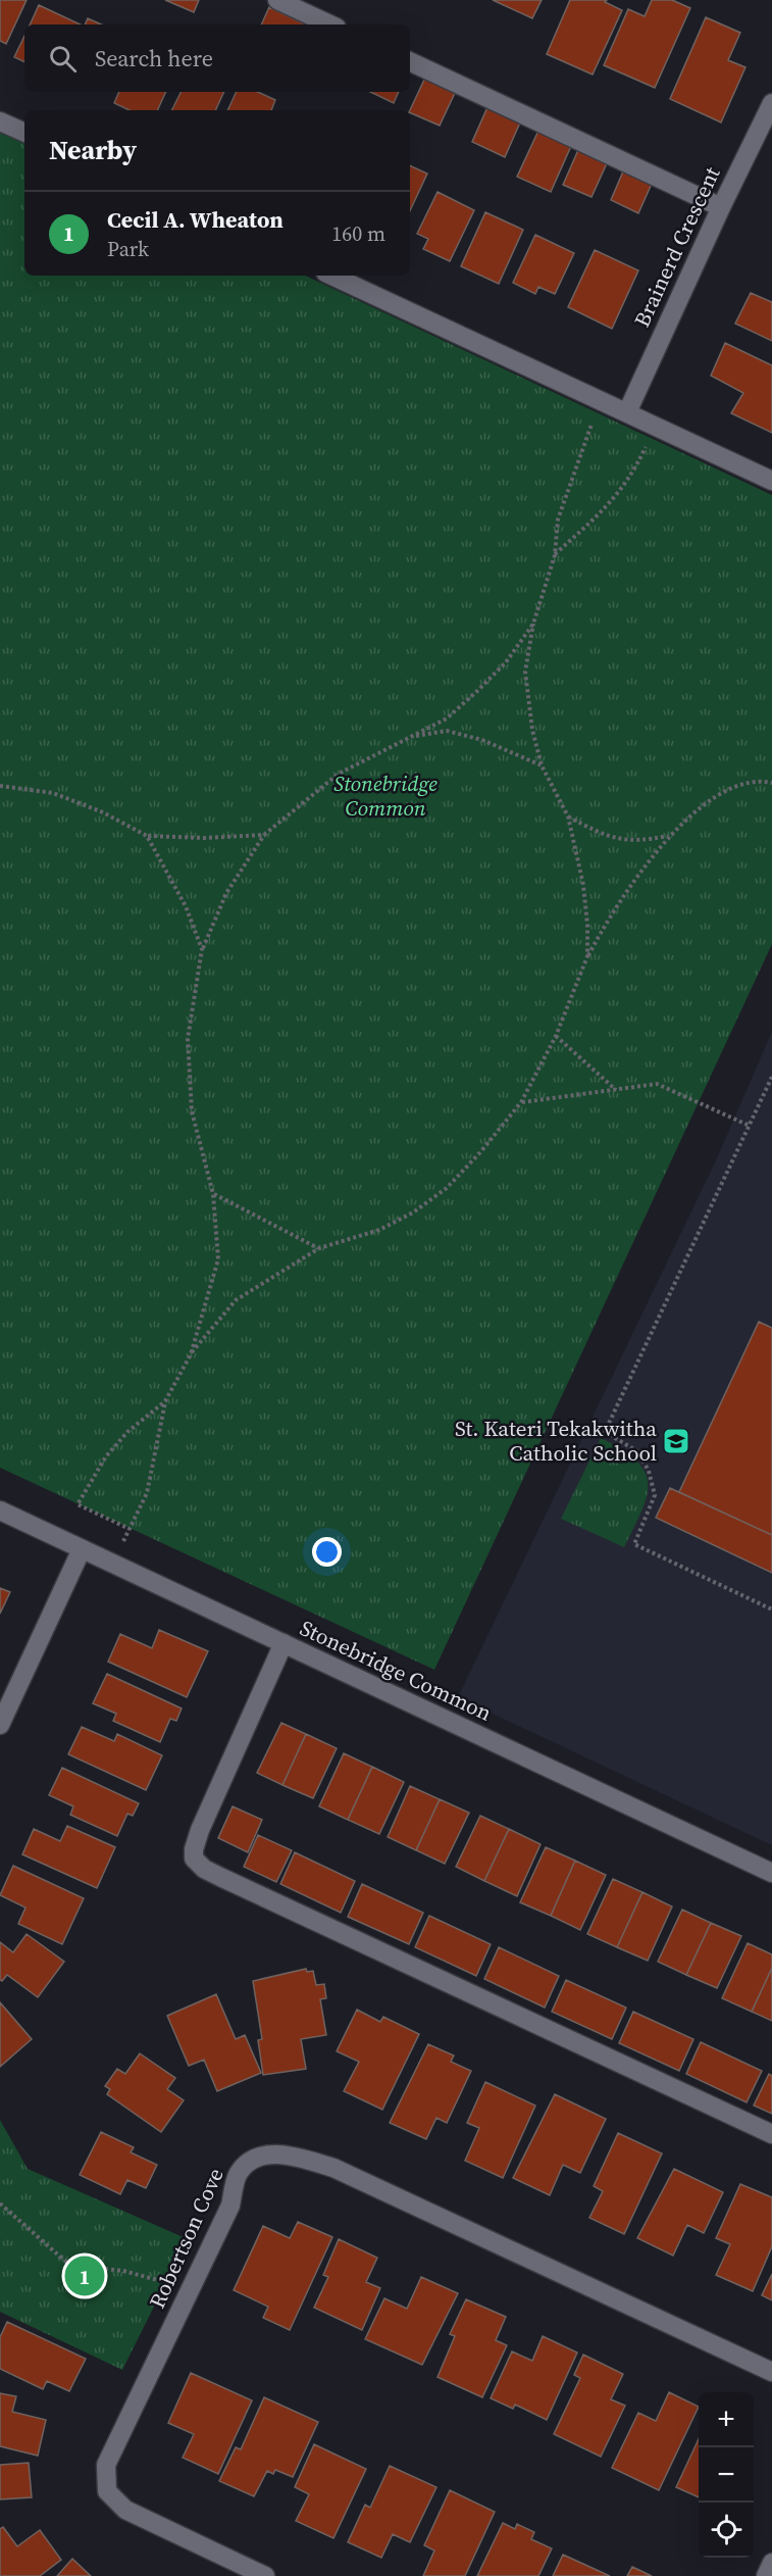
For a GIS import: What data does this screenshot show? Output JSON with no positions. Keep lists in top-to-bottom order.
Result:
{
  "streets": {
    "street": ["Brainerd Crescent", "Stonebridge Common", "Robertson Cove"]
  },
  "parks": ["Stonebridge Common"],
  "places": {
    "school or university": ["St. Kateri Tekakwitha Catholic School"]
  },
  "page": {
    "search": "Search here",
    "heading": "Nearby",
    "list": [
      {
        "mark": "1",
        "name": "Cecil A. Wheaton",
        "note": "Park",
        "value": "160 m"
      }
    ],
    "pins": "1",
    "map_buttons": ["+", "−"]
  }
}
